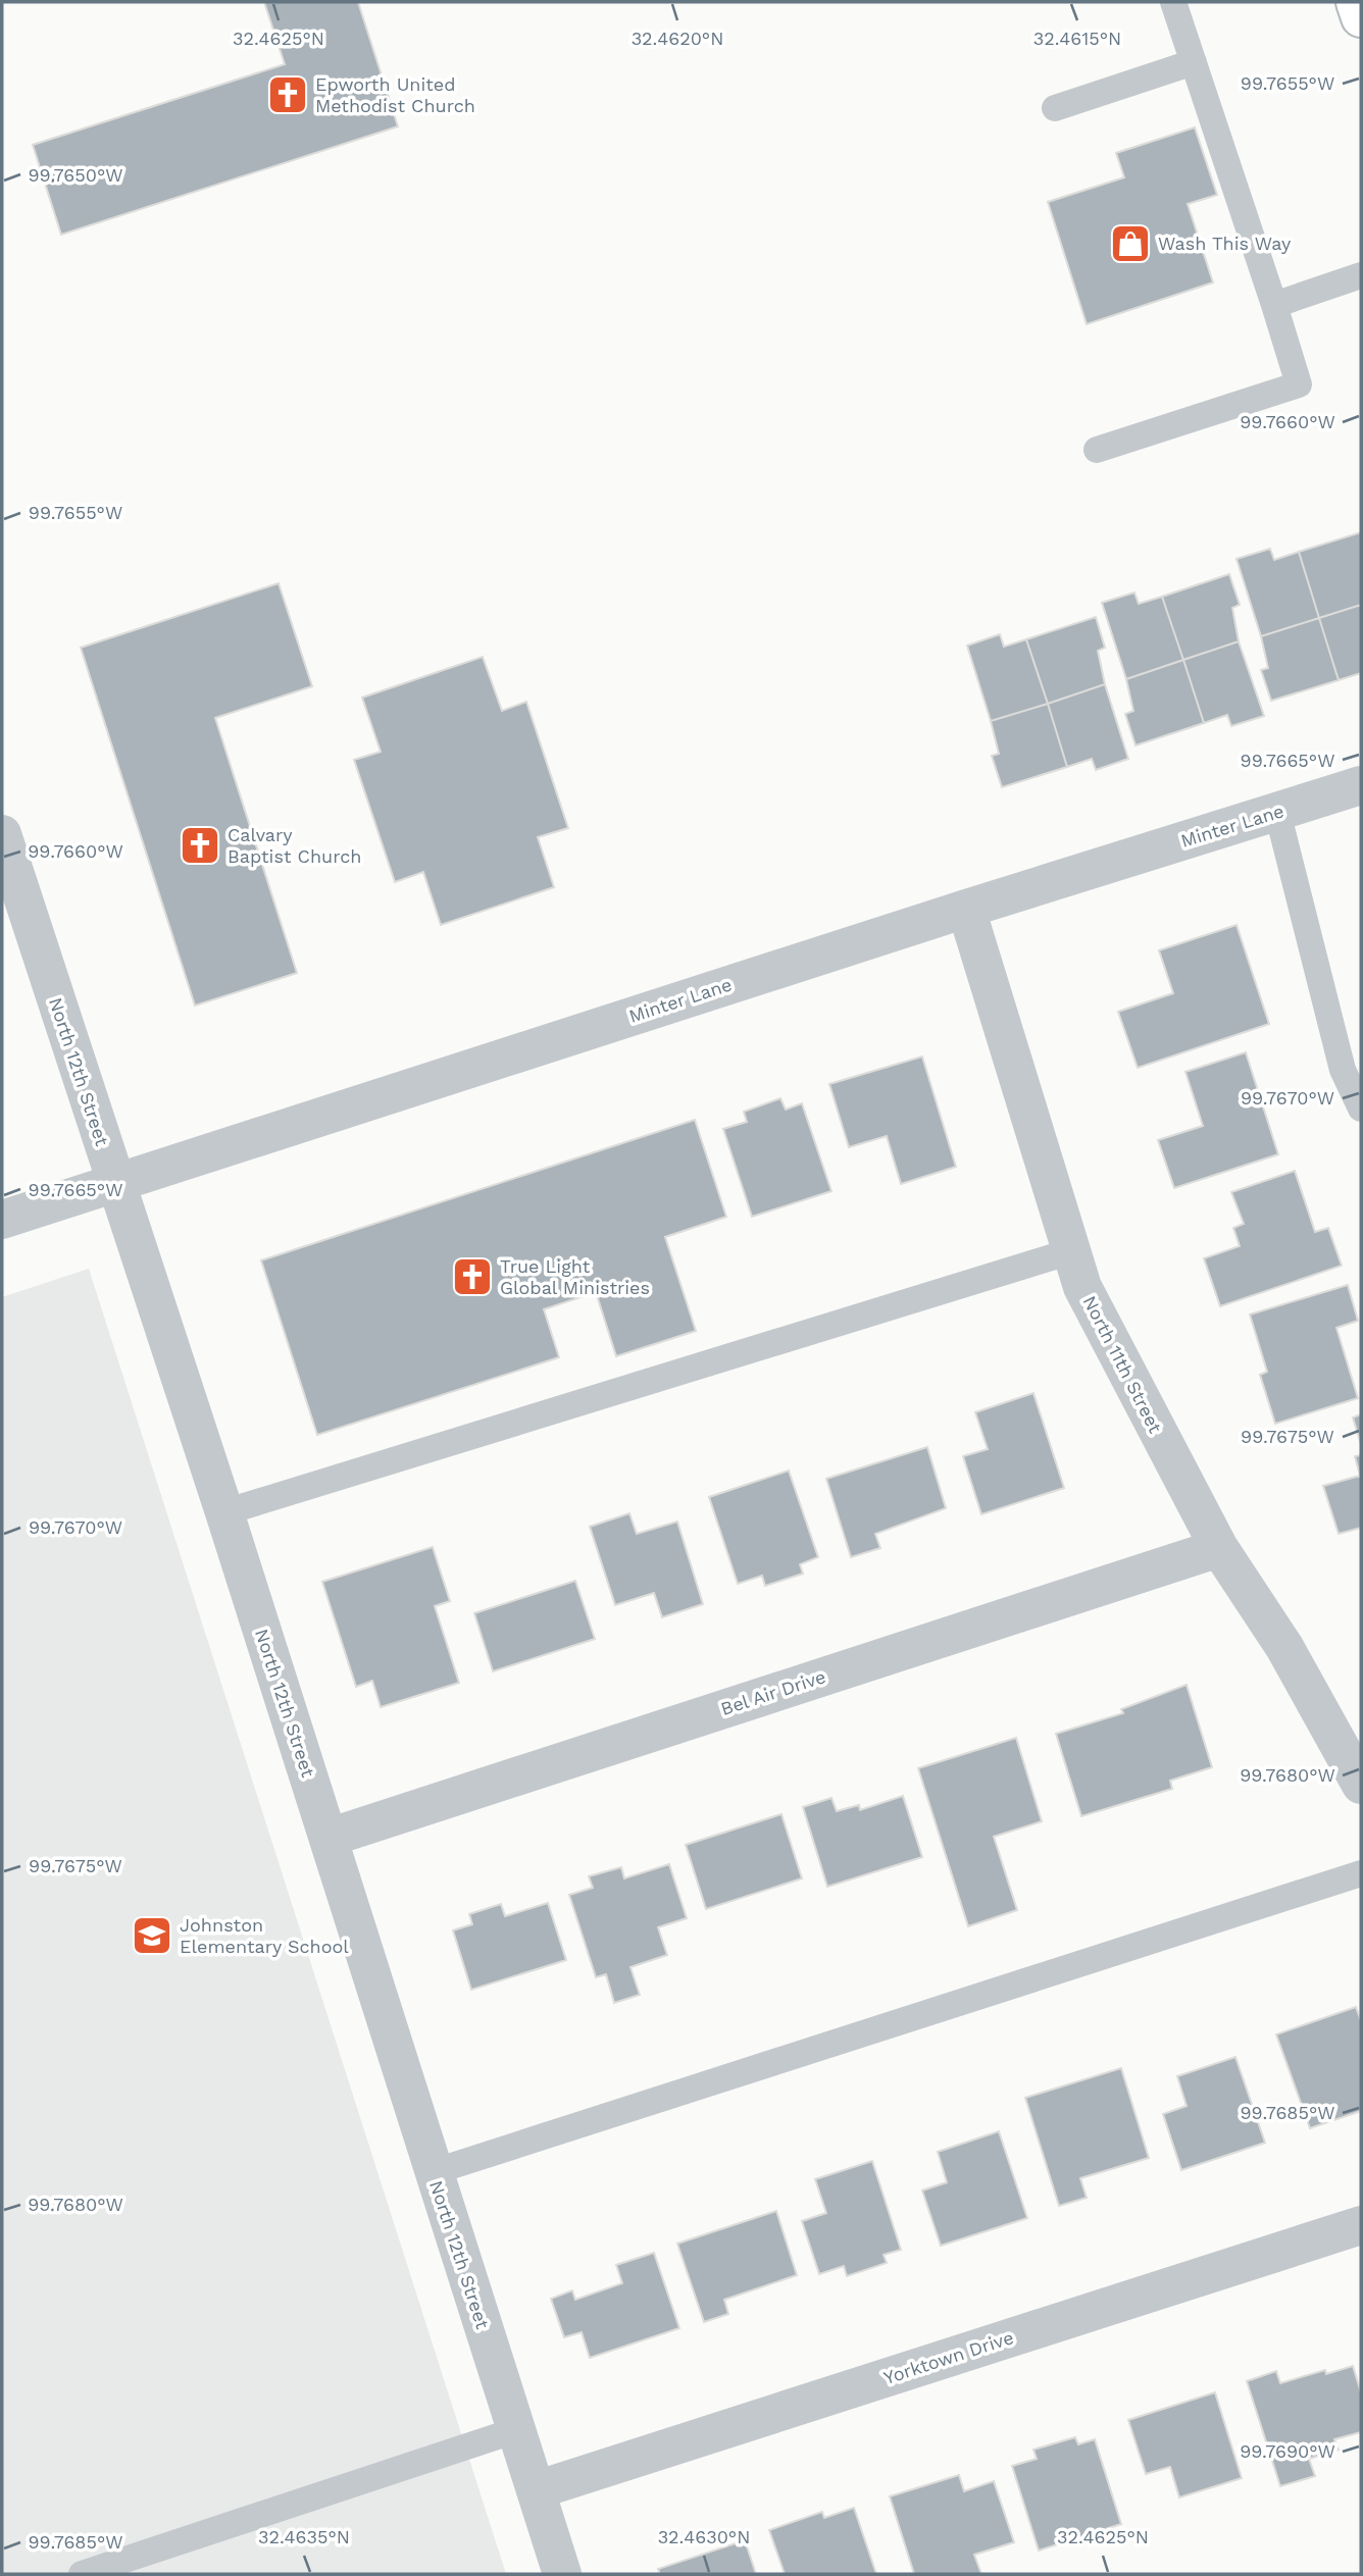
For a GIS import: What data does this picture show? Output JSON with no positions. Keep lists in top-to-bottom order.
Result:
{
  "streets": {
    "street": [
      "Minter Lane",
      "North 12th Street",
      "North 11th Street",
      "Bel Air Drive",
      "Yorktown Drive"
    ]
  },
  "crossings": [
    ["Minter Lane", "North 12th Street"],
    ["Minter Lane", "North 11th Street"],
    ["North 12th Street", "Bel Air Drive"],
    ["North 12th Street", "Yorktown Drive"],
    ["North 11th Street", "Bel Air Drive"]
  ],
  "places": {
    "church": ["Epworth United Methodist Church", "Calvary Baptist Church", "True Light Global Ministries"],
    "shop": ["Wash This Way"],
    "school or university": ["Johnston Elementary School"]
  },
  "coordinates": [
    "32.4625°N",
    "32.4620°N",
    "32.4615°N",
    "99.7655°W",
    "99.7650°W",
    "99.7660°W",
    "99.7665°W",
    "99.7670°W",
    "99.7675°W",
    "99.7680°W",
    "99.7685°W",
    "99.7690°W",
    "32.4635°N",
    "32.4630°N"
  ]
}
